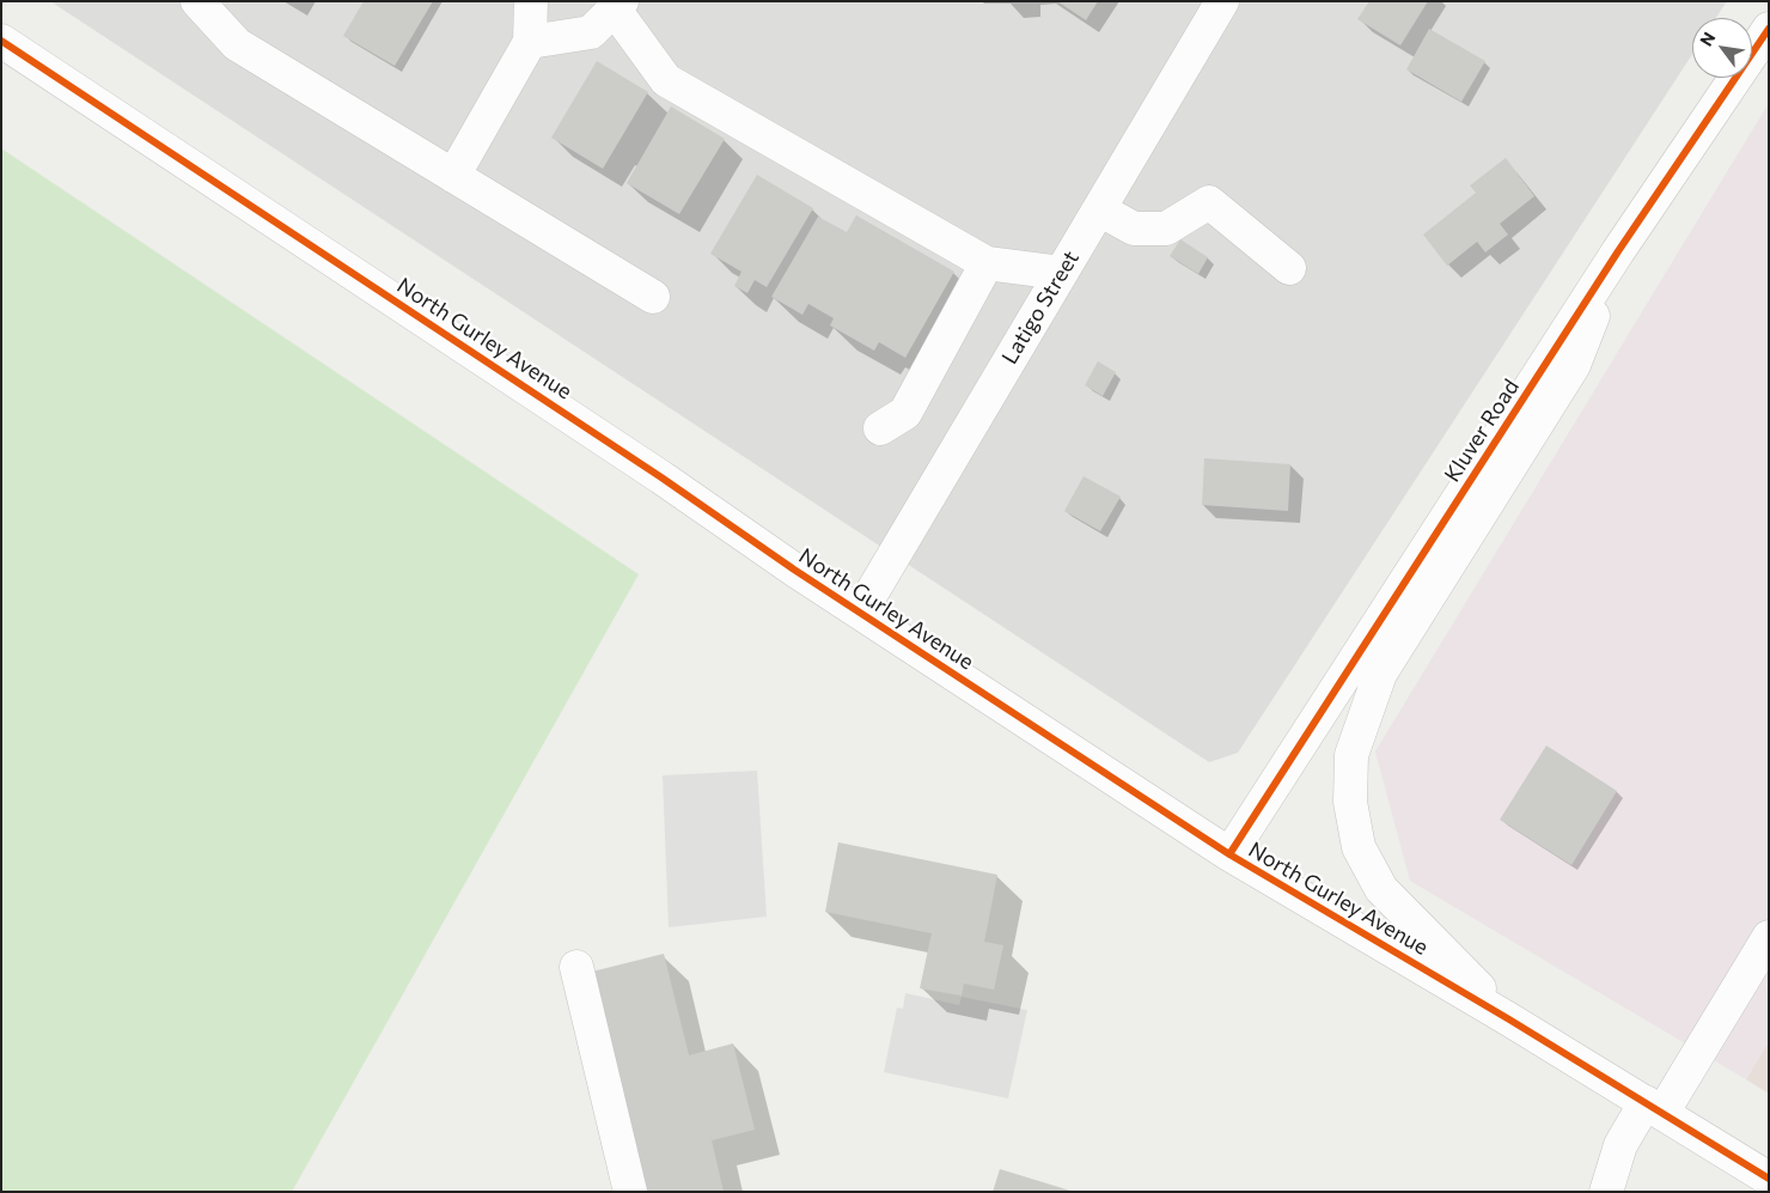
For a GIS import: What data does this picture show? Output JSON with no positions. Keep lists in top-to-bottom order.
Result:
{
  "streets": {
    "street": ["Latigo Street", "North Gurley Avenue", "Kluver Road"]
  },
  "crossings": [
    ["Latigo Street", "North Gurley Avenue"],
    ["North Gurley Avenue", "Kluver Road"]
  ],
  "north": "top left"
}
